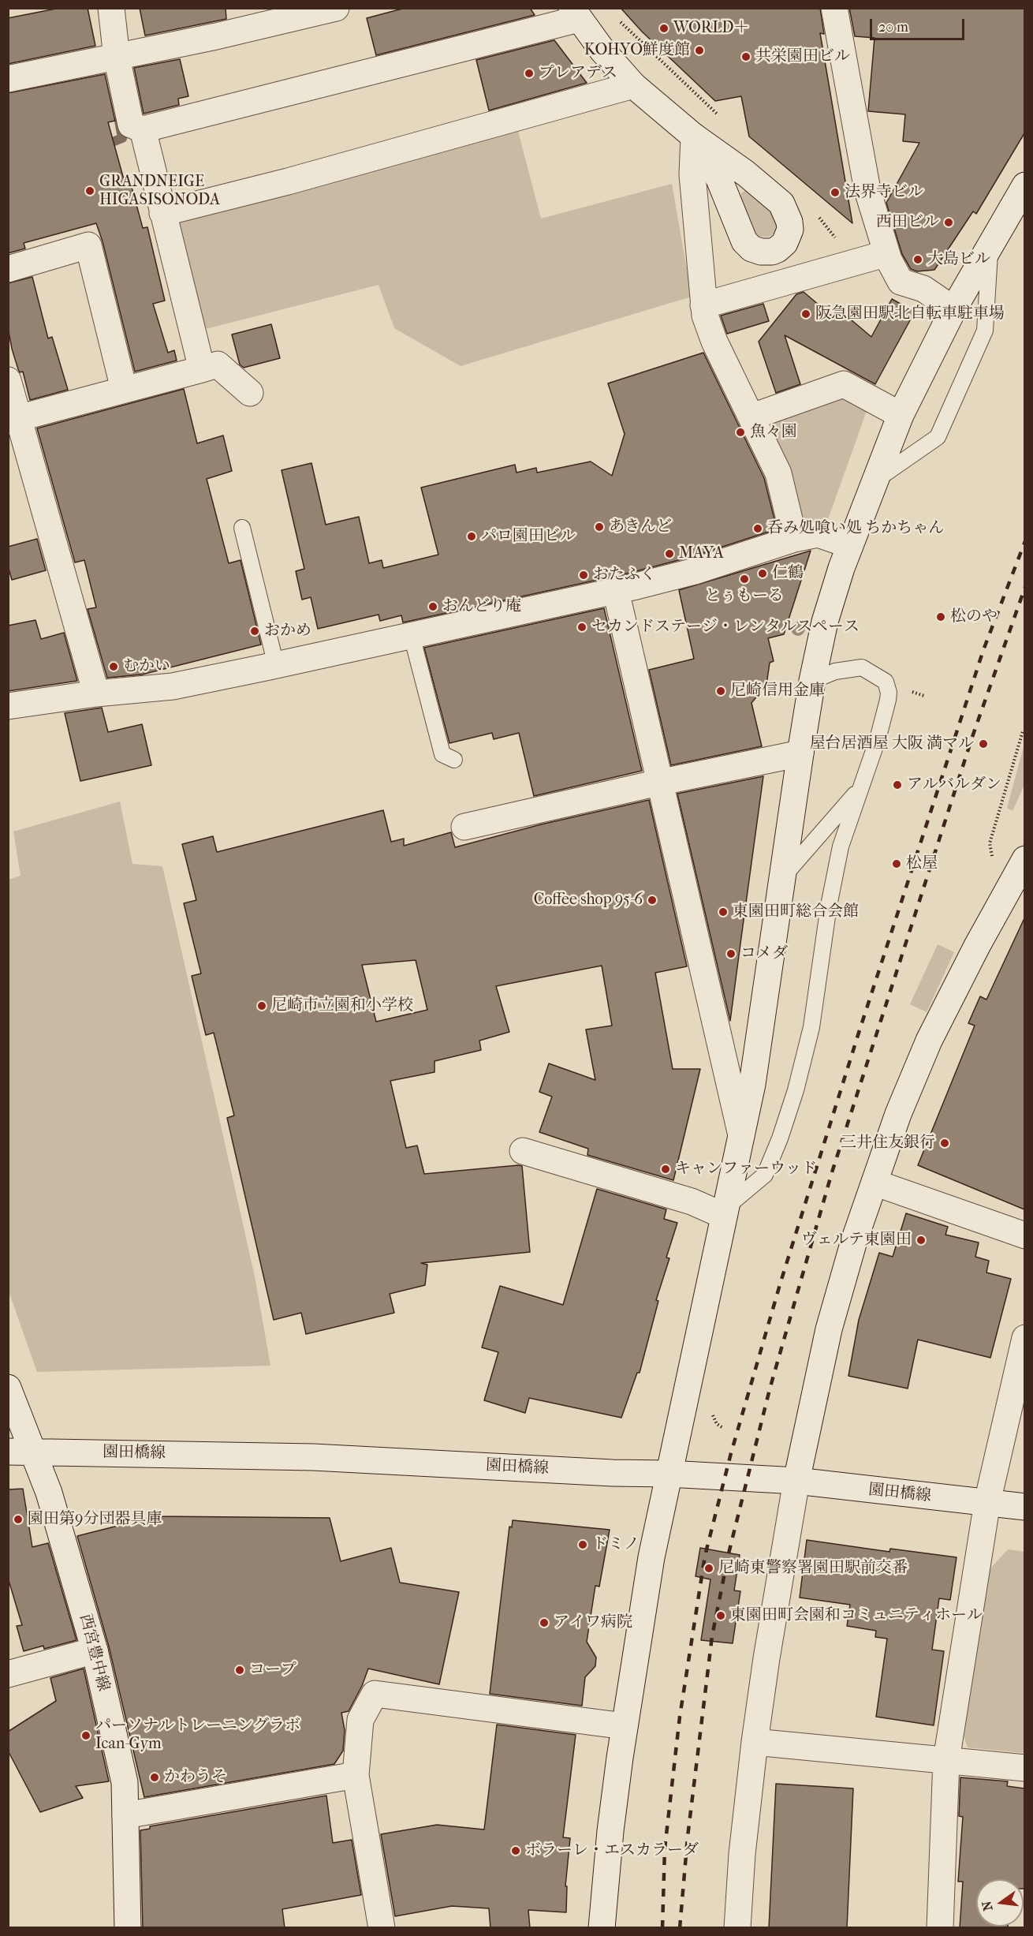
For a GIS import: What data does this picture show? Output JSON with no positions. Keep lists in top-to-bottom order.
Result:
{
  "streets": {
    "street": ["園田橋線", "西宮豊中線"]
  },
  "crossings": [
    ["園田橋線", "西宮豊中線"]
  ],
  "places": [
    "WORLD＋",
    "KOHYO鮮度館",
    "共栄園田ビル",
    "プレアデス",
    "GRANDNEIGE HIGASISONODA",
    "法界寺ビル",
    "西田ビル",
    "大島ビル",
    "阪急園田駅北自転車駐車場",
    "魚々園",
    "あきんど",
    "呑み処喰い処 ちかちゃん",
    "パロ園田ビル",
    "MAYA",
    "仁鶴",
    "おたふく",
    "とぅもーる",
    "おんどり庵",
    "松のや",
    "セカンドステージ・レンタルスペース",
    "おかめ",
    "むかい",
    "尼崎信用金庫",
    "屋台居酒屋 大阪 満マル",
    "アルバルダン",
    "松屋",
    "Coffee shop 95-6",
    "東園田町総合会館",
    "コメダ",
    "尼崎市立園和小学校",
    "三井住友銀行",
    "キャンファーウッド",
    "ヴェルテ東園田",
    "園田第9分団器具庫",
    "ドミノ",
    "尼崎東警察署園田駅前交番",
    "東園田町会園和コミュニティホール",
    "アイワ病院",
    "コープ",
    "パーソナルトレーニングラボ Ican-Gym",
    "かわうそ",
    "ボラーレ・エスカラーダ"
  ],
  "scale_bar": "20 m",
  "north": "left"
}
